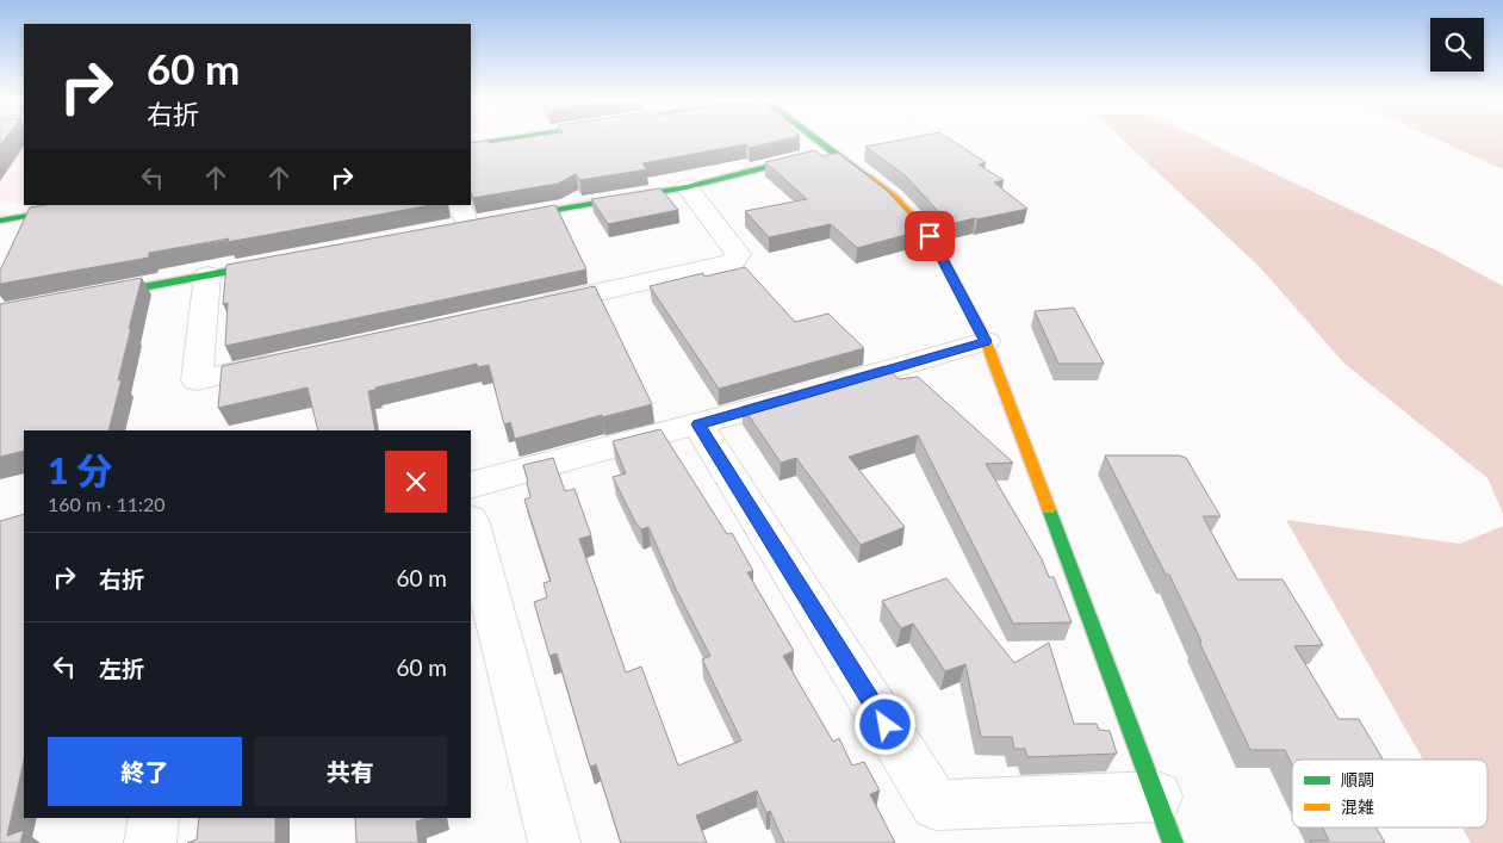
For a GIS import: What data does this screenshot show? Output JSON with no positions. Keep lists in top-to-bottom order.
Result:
{
  "legend": ["順調", "混雑"],
  "page": {
    "turn": ["60 m", "右折"],
    "heading": ["1 分", "160 m · 11:20"],
    "list": [
      {
        "name": "右折",
        "value": "60 m"
      },
      {
        "name": "左折",
        "value": "60 m"
      }
    ],
    "buttons": ["終了", "共有"]
  }
}
